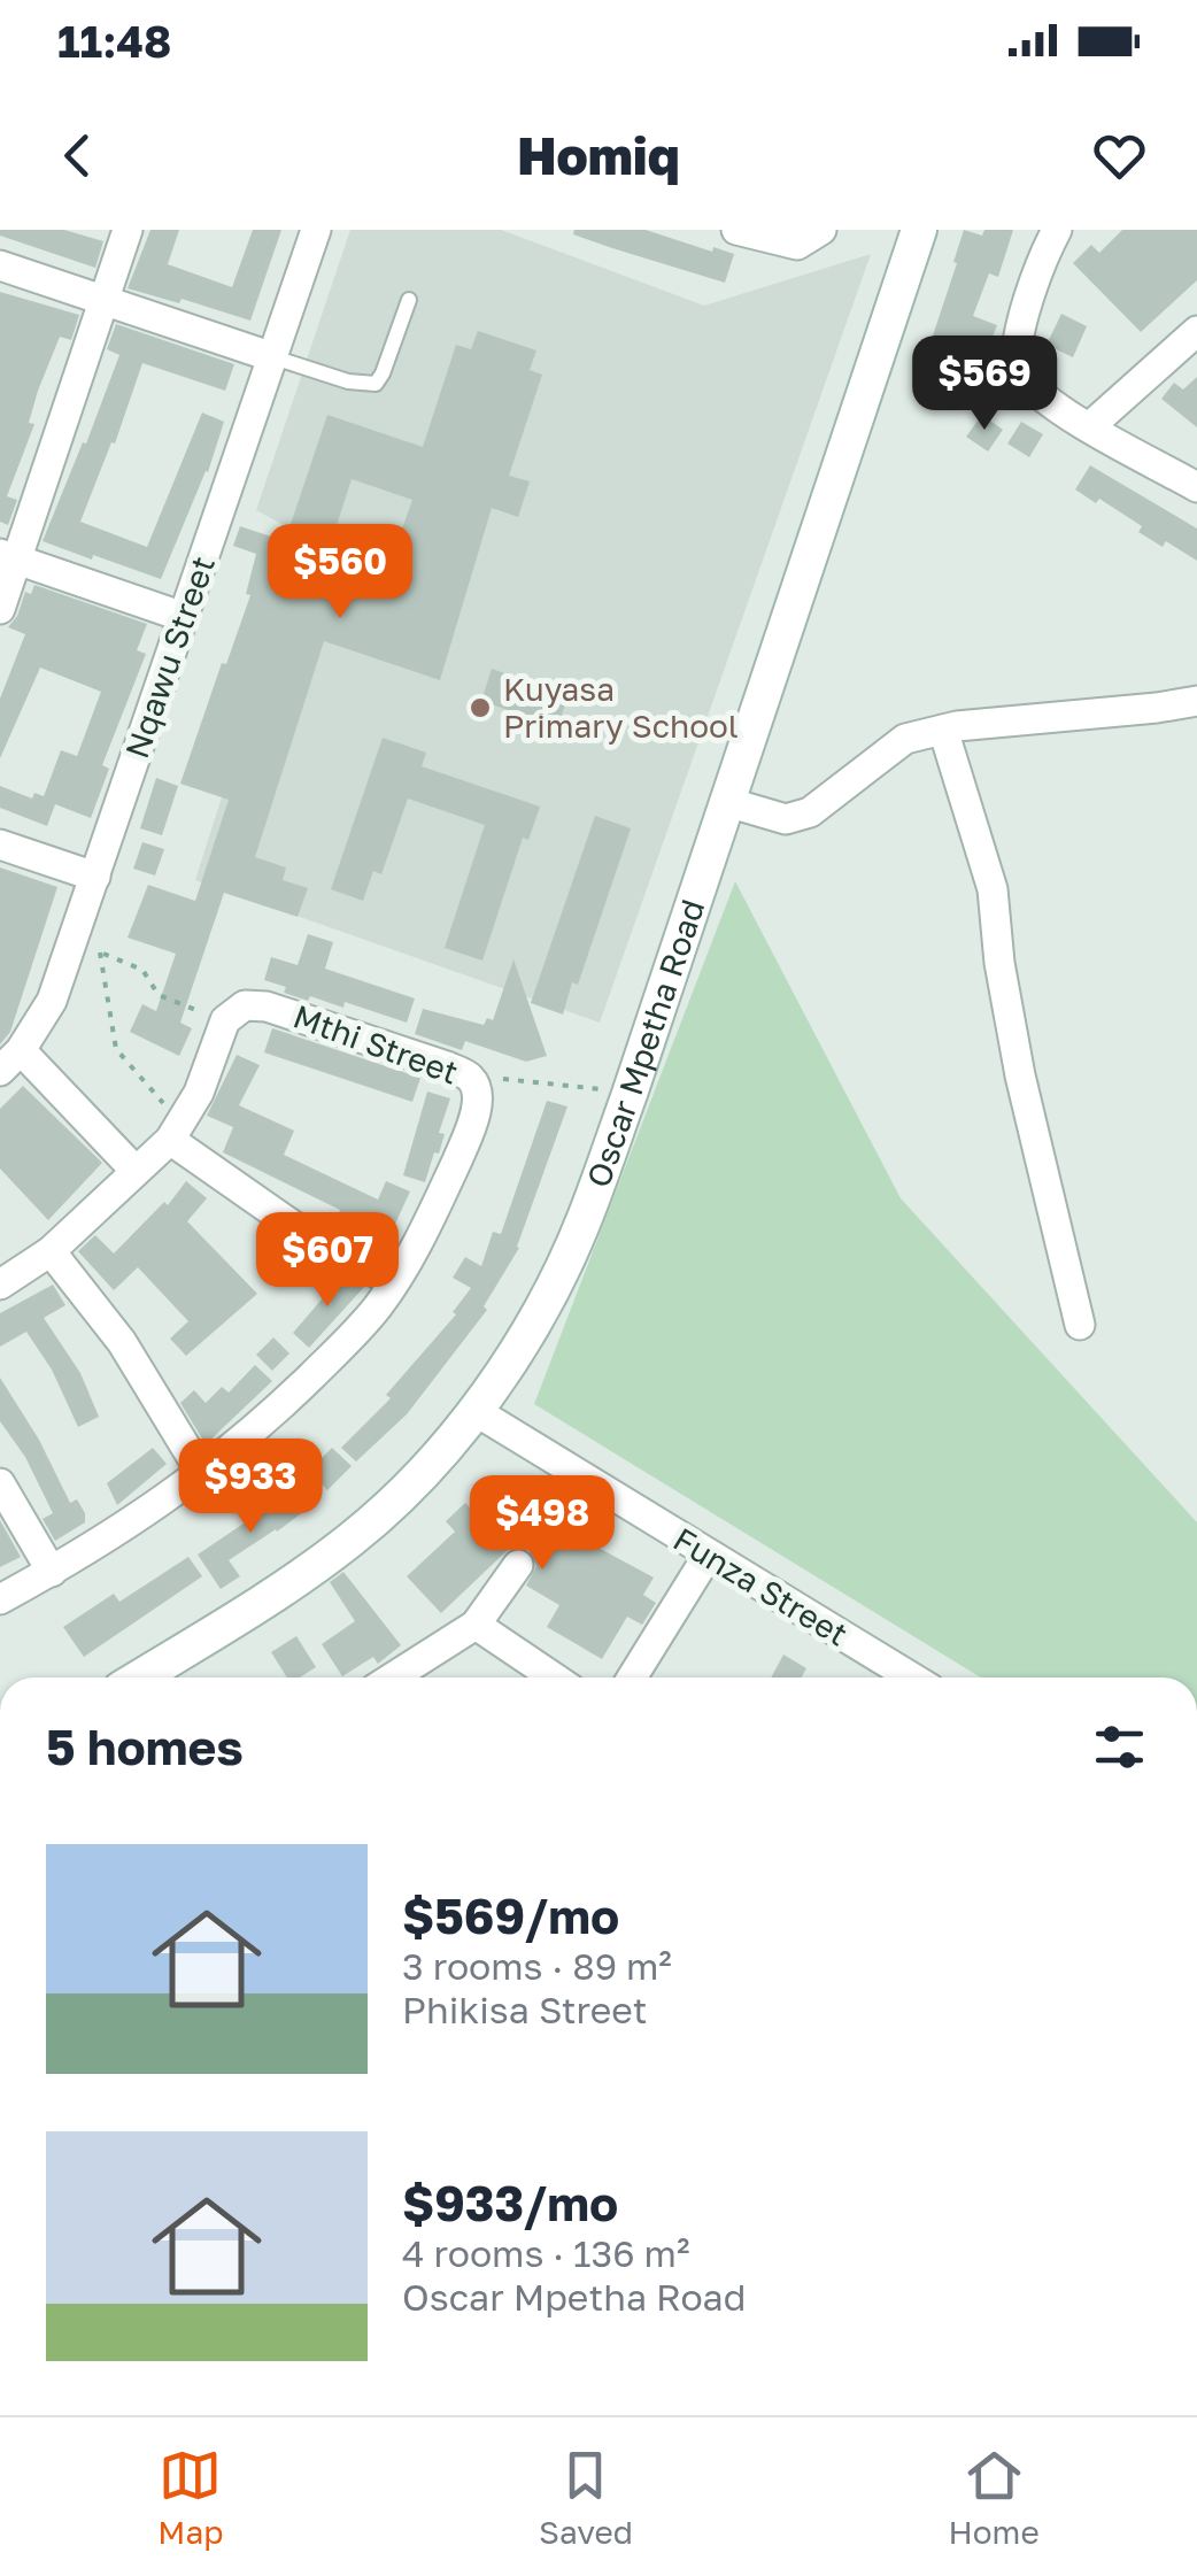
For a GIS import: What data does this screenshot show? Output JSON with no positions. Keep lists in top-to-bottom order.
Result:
{
  "streets": {
    "street": [
      "Nqawu Street",
      "Mthi Street",
      "Oscar Mpetha Road",
      "Funza Street"
    ]
  },
  "crossings": [
    ["Oscar Mpetha Road", "Funza Street"]
  ],
  "places": ["Kuyasa Primary School"],
  "page": {
    "status": "11:48",
    "header": "Homiq",
    "price": [
      "$569",
      "$560",
      "$607",
      "$933",
      "$498"
    ],
    "heading": "5 homes",
    "list": [
      {
        "name": "$569/mo",
        "note": "3 rooms · 89 m² · Phikisa Street"
      },
      {
        "name": "$933/mo",
        "note": "4 rooms · 136 m² · Oscar Mpetha Road"
      }
    ],
    "tabs": ["Map", "Saved", "Home"]
  }
}
